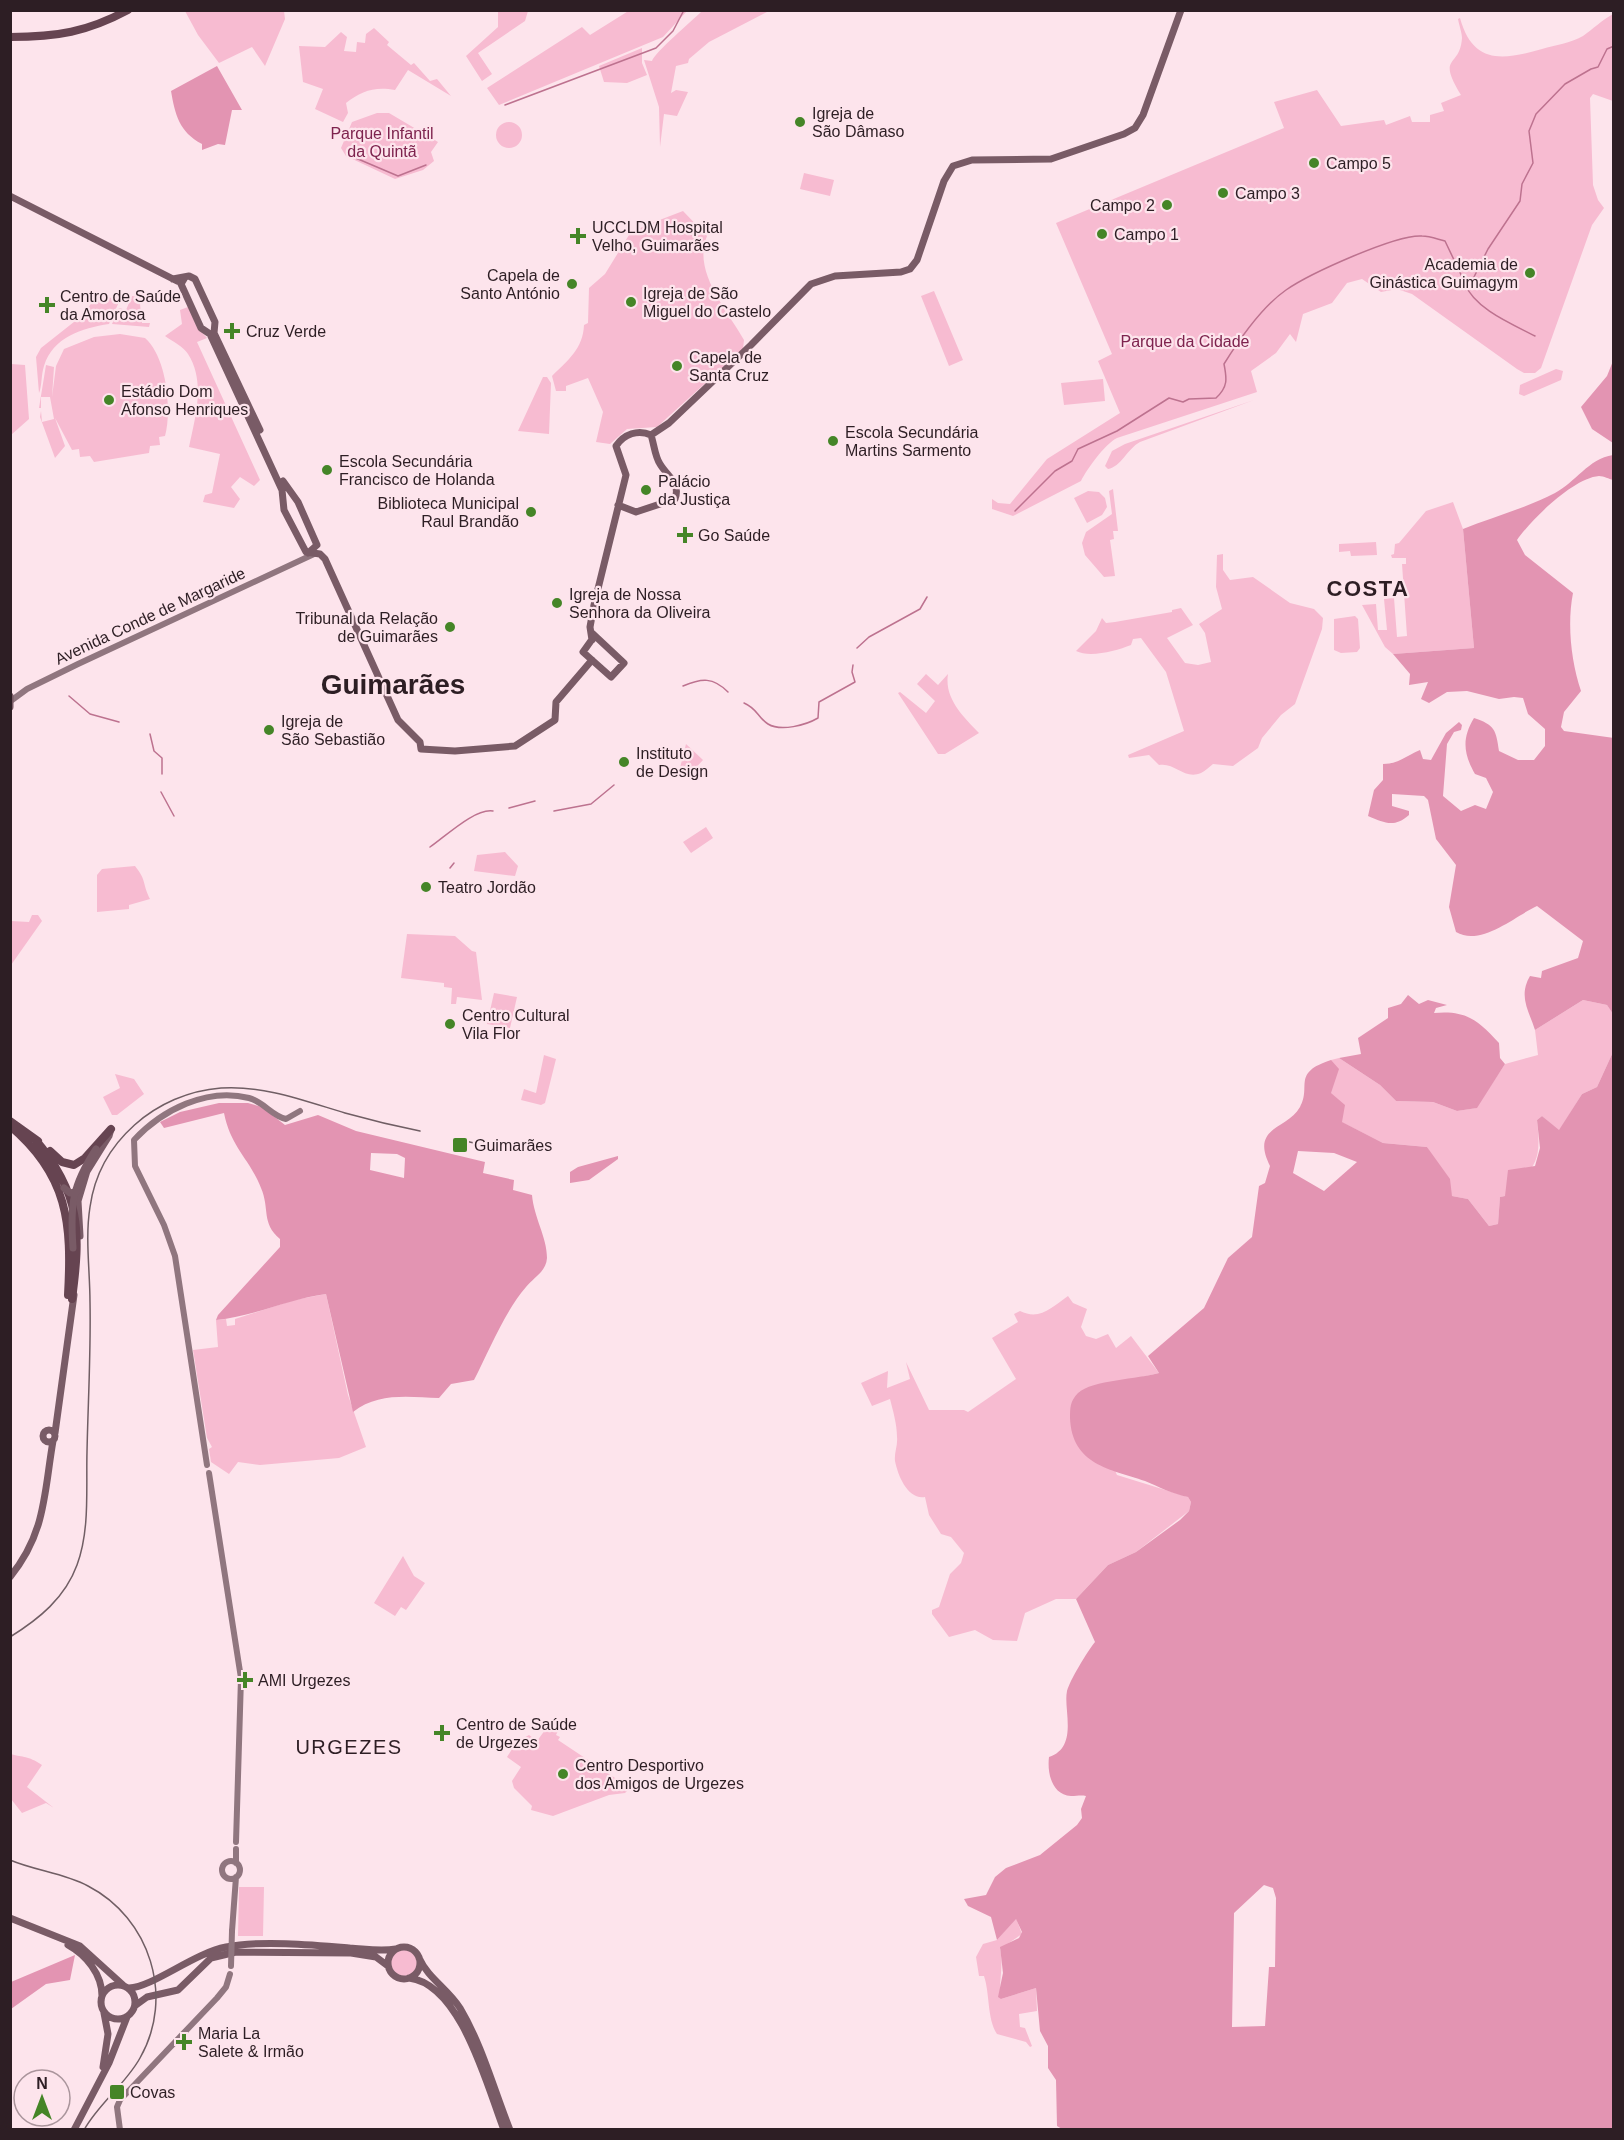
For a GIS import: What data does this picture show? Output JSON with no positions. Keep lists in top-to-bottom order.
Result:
{
  "streets": {
    "main road": ["Avenida Conde de Margaride"]
  },
  "districts": ["COSTA", "Guimarães", "URGEZES"],
  "parks": ["Parque Infantil da Quintã", "Parque da Cidade"],
  "places": {
    "other": [
      "Igreja de São Dâmaso",
      "Campo 5",
      "Campo 3",
      "Campo 2",
      "Campo 1",
      "Academia de Ginástica Guimagym",
      "Capela de Santo António",
      "Igreja de São Miguel do Castelo",
      "Capela de Santa Cruz",
      "Estádio Dom Afonso Henriques",
      "Escola Secundária Martins Sarmento",
      "Escola Secundária Francisco de Holanda",
      "Palácio da Justiça",
      "Biblioteca Municipal Raul Brandão",
      "Igreja de Nossa Senhora da Oliveira",
      "Tribunal da Relação de Guimarães",
      "Igreja de São Sebastião",
      "Instituto de Design",
      "Teatro Jordão",
      "Centro Cultural Vila Flor",
      "Centro Desportivo dos Amigos de Urgezes"
    ],
    "health": [
      "UCCLDM Hospital Velho, Guimarães",
      "Centro de Saúde da Amorosa",
      "Cruz Verde",
      "Go Saúde",
      "AMI Urgezes",
      "Centro de Saúde de Urgezes",
      "Maria La Salete & Irmão"
    ],
    "transit": ["Guimarães", "Covas"]
  },
  "north": "top"
}
